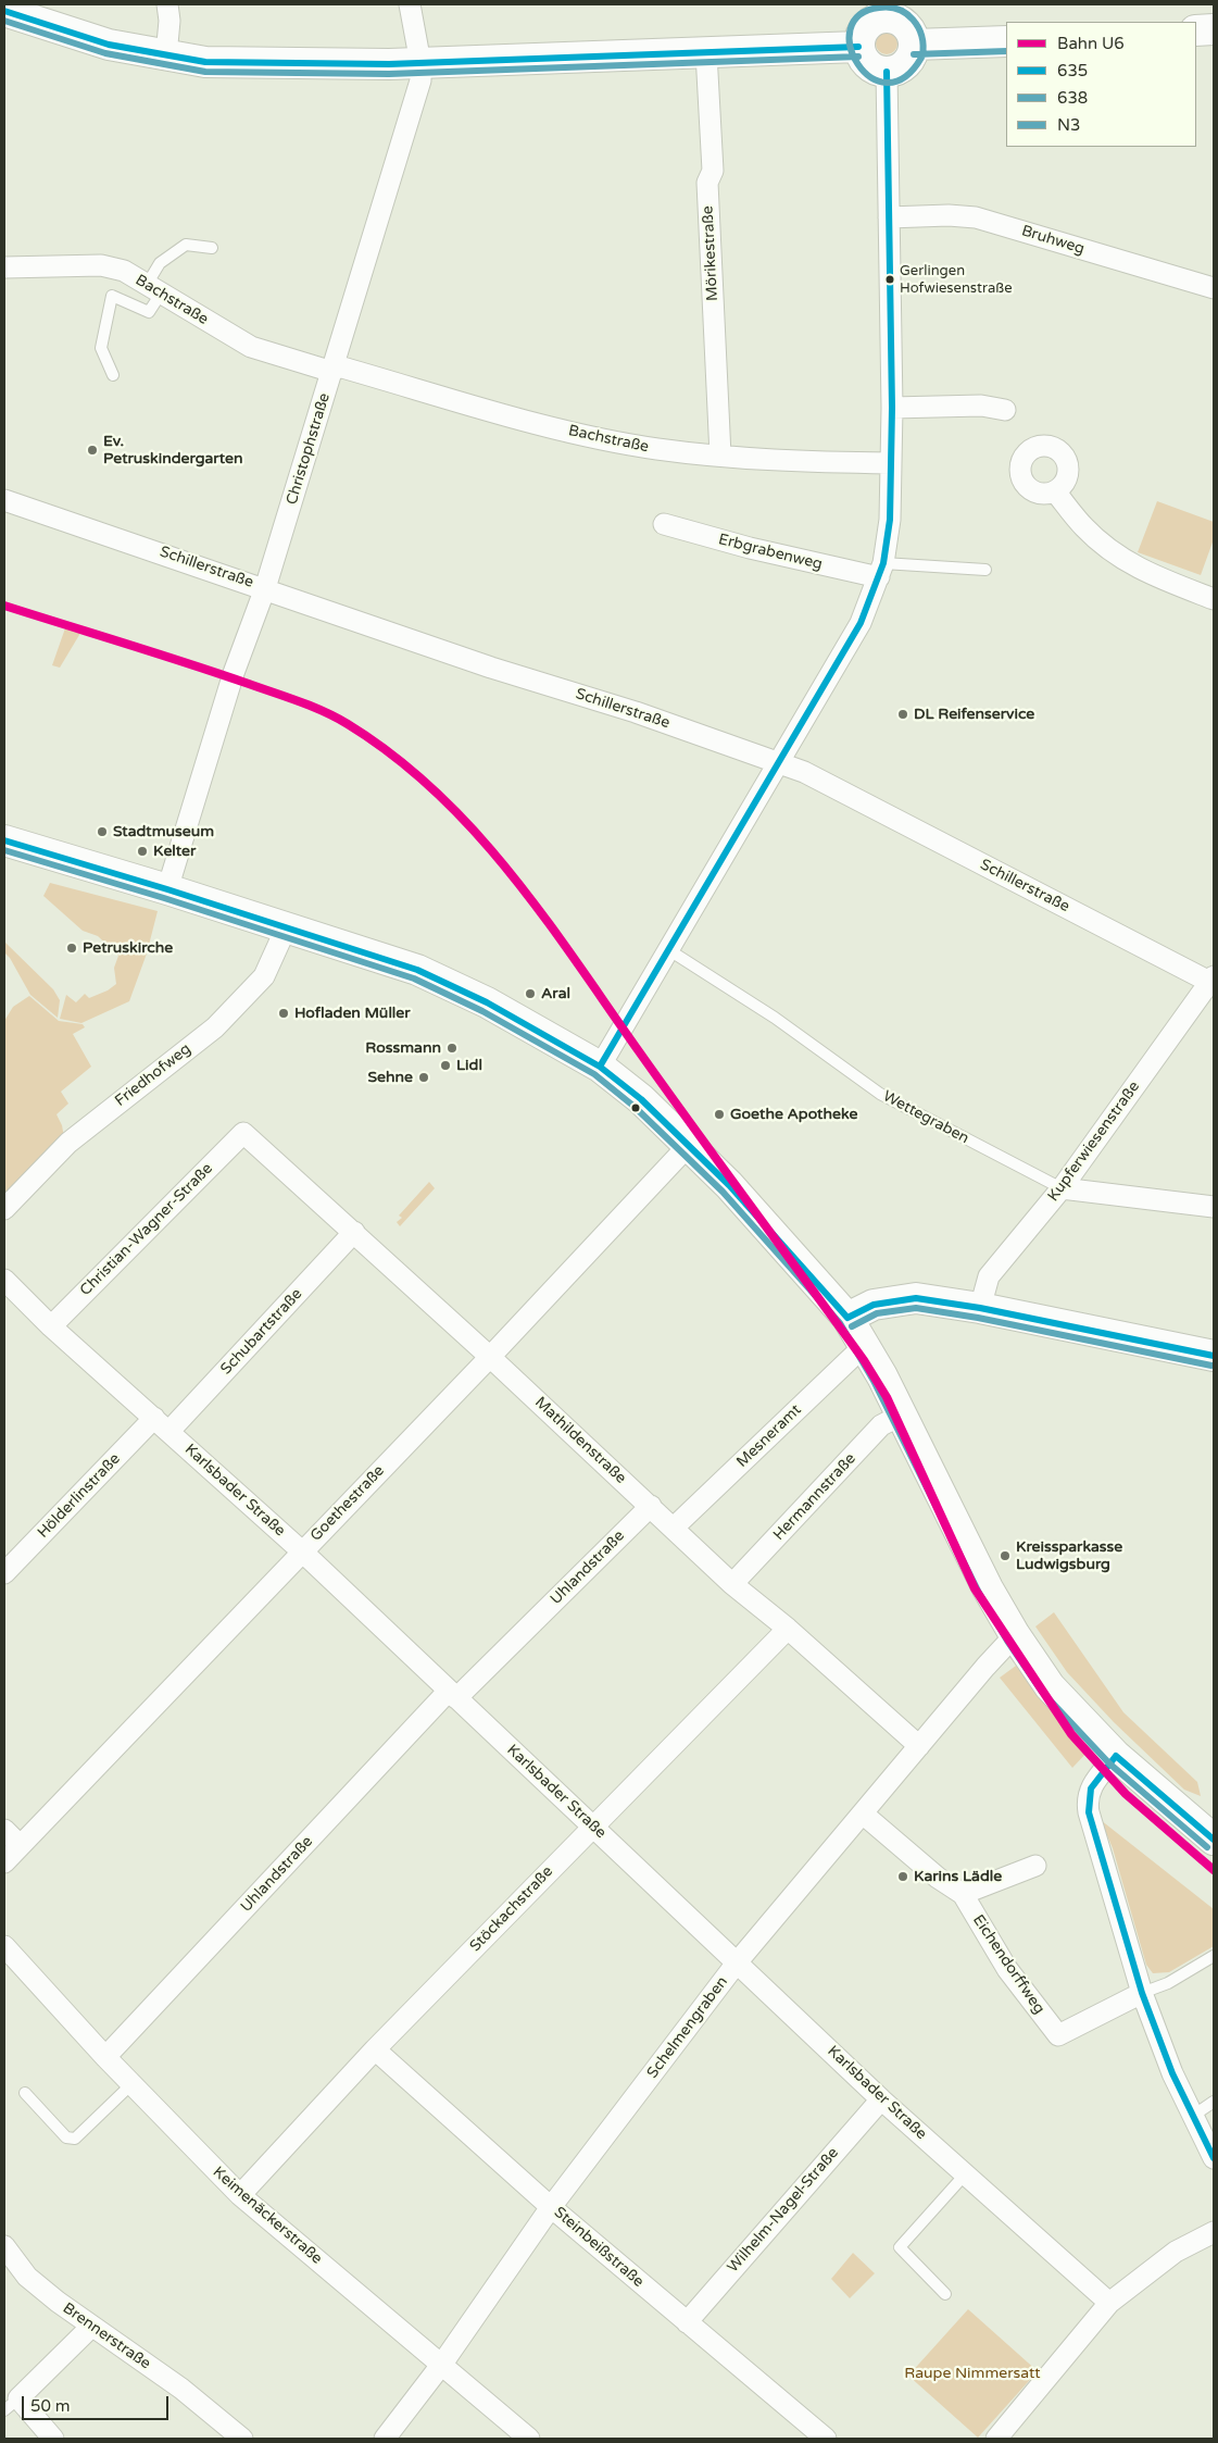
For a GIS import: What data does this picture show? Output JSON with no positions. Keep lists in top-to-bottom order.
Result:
{
  "streets": {
    "street": [
      "Bruhweg",
      "Mörikestraße",
      "Bachstraße",
      "Christophstraße",
      "Erbgrabenweg",
      "Schillerstraße",
      "Friedhofweg",
      "Wettegraben",
      "Kupferwiesenstraße",
      "Christian-Wagner-Straße",
      "Schubartstraße",
      "Mesneramt",
      "Mathildenstraße",
      "Karlsbader Straße",
      "Hölderlinstraße",
      "Hermannstraße",
      "Goethestraße",
      "Uhlandstraße",
      "Stöckachstraße",
      "Eichendorffweg",
      "Schelmengraben",
      "Wilhelm-Nagel-Straße",
      "Keimenäckerstraße",
      "Steinbeißstraße",
      "Brennerstraße"
    ]
  },
  "crossings": [
    ["Mörikestraße", "Bachstraße"],
    ["Bachstraße", "Christophstraße"],
    ["Christophstraße", "Schillerstraße"],
    ["Schillerstraße", "Kupferwiesenstraße"],
    ["Wettegraben", "Kupferwiesenstraße"],
    ["Christian-Wagner-Straße", "Mathildenstraße"],
    ["Christian-Wagner-Straße", "Karlsbader Straße"],
    ["Schubartstraße", "Mathildenstraße"],
    ["Schubartstraße", "Karlsbader Straße"],
    ["Schubartstraße", "Hölderlinstraße"],
    ["Mesneramt", "Mathildenstraße"],
    ["Mathildenstraße", "Hermannstraße"],
    ["Mathildenstraße", "Goethestraße"],
    ["Mathildenstraße", "Uhlandstraße"],
    ["Mathildenstraße", "Stöckachstraße"],
    ["Mathildenstraße", "Schelmengraben"],
    ["Karlsbader Straße", "Hölderlinstraße"],
    ["Karlsbader Straße", "Goethestraße"],
    ["Karlsbader Straße", "Uhlandstraße"],
    ["Karlsbader Straße", "Stöckachstraße"],
    ["Karlsbader Straße", "Schelmengraben"],
    ["Karlsbader Straße", "Wilhelm-Nagel-Straße"],
    ["Uhlandstraße", "Keimenäckerstraße"],
    ["Stöckachstraße", "Keimenäckerstraße"],
    ["Stöckachstraße", "Steinbeißstraße"],
    ["Eichendorffweg", "Schelmengraben"],
    ["Schelmengraben", "Keimenäckerstraße"],
    ["Schelmengraben", "Steinbeißstraße"],
    ["Wilhelm-Nagel-Straße", "Steinbeißstraße"]
  ],
  "parks": ["Raupe Nimmersatt"],
  "places": [
    "Gerlingen Hofwiesenstraße",
    "Ev. Petruskindergarten",
    "DL Reifenservice",
    "Stadtmuseum",
    "Kelter",
    "Petruskirche",
    "Aral",
    "Hofladen Müller",
    "Rossmann",
    "Lidl",
    "Sehne",
    "Goethe Apotheke",
    "Kreissparkasse Ludwigsburg",
    "Karins Lädle"
  ],
  "lines": [
    "transit line 638",
    "transit line 635",
    "rail line U6",
    "transit line N3"
  ],
  "legend": [
    "Bahn U6",
    "635",
    "638",
    "N3"
  ],
  "scale_bar": "50 m"
}
